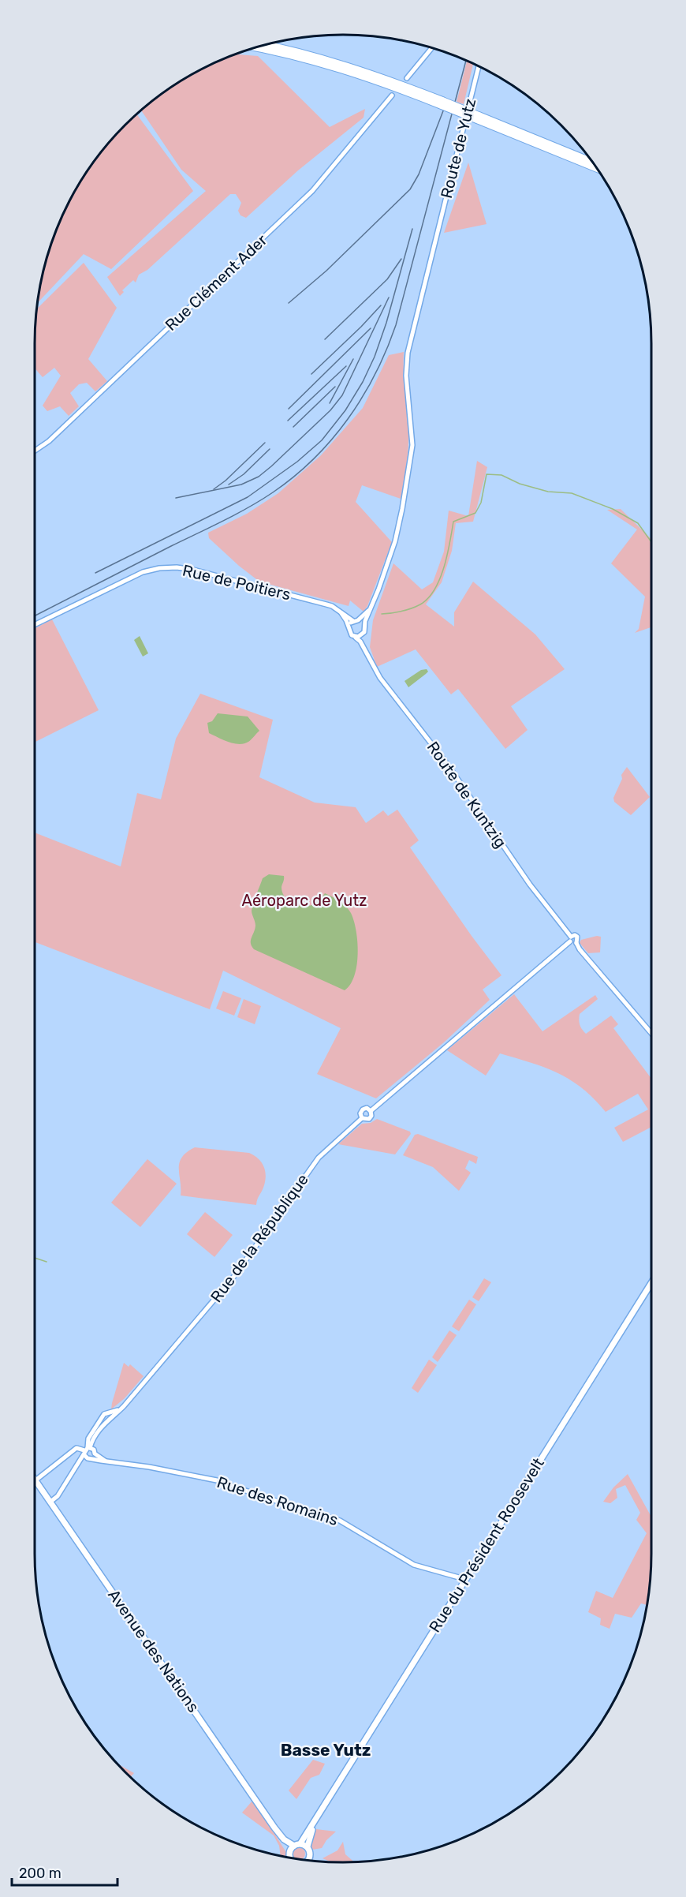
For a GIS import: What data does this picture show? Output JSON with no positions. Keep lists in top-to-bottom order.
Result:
{
  "streets": {
    "main road": ["Rue du Président Roosevelt", "Avenue des Nations"],
    "street": [
      "Route de Yutz",
      "Rue Clément Ader",
      "Rue de Poitiers",
      "Route de Kuntzig",
      "Rue de la République",
      "Rue des Romains"
    ]
  },
  "crossings": [
    ["Route de Yutz", "Rue de Poitiers"],
    ["Route de Yutz", "Route de Kuntzig"],
    ["Rue de Poitiers", "Route de Kuntzig"],
    ["Rue de la République", "Rue des Romains"],
    ["Rue des Romains", "Rue du Président Roosevelt"]
  ],
  "districts": ["Basse Yutz"],
  "parks": ["Aéroparc de Yutz"],
  "scale_bar": "200 m"
}
